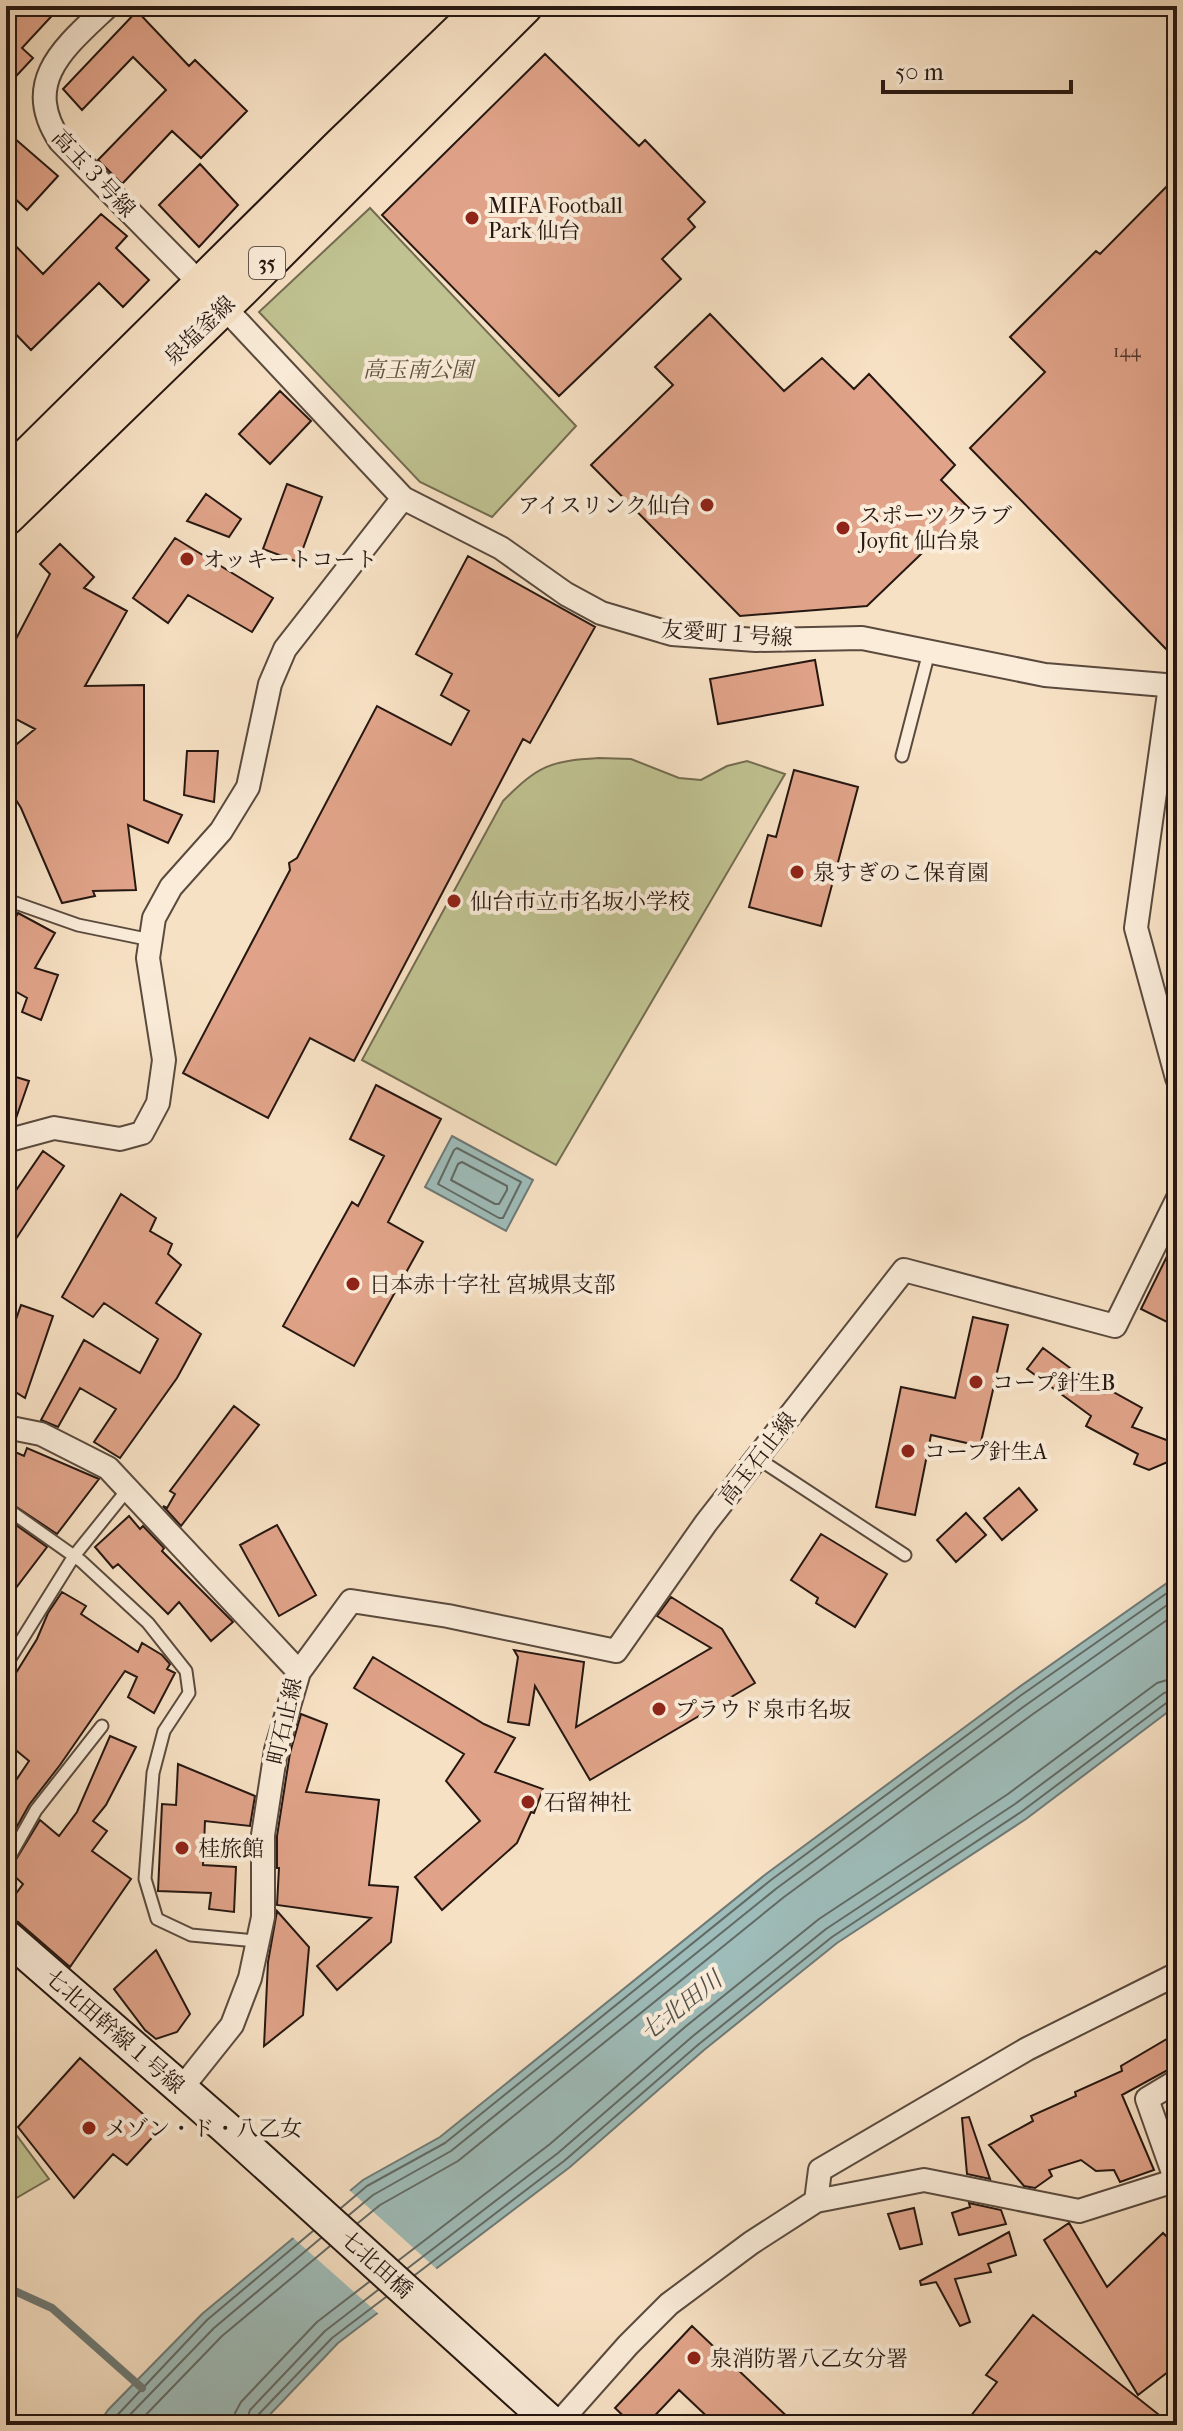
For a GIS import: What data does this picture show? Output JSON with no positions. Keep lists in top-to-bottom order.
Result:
{
  "streets": {
    "main road": ["35", "泉塩釜線"],
    "street": [
      "高玉３号線",
      "友愛町１号線",
      "高玉石止線",
      "町石止線",
      "七北田幹線１号線",
      "七北田橋"
    ]
  },
  "crossings": [
    ["高玉３号線", "35"],
    ["高玉３号線", "泉塩釜線"],
    ["高玉３号線", "友愛町１号線"],
    ["35", "泉塩釜線"],
    ["35", "友愛町１号線"],
    ["泉塩釜線", "友愛町１号線"],
    ["高玉石止線", "町石止線"],
    ["町石止線", "七北田幹線１号線"],
    ["七北田幹線１号線", "七北田橋"]
  ],
  "water": ["七北田川"],
  "parks": ["高玉南公園"],
  "places": [
    "MIFA Football Park 仙台",
    "アイスリンク仙台",
    "スポーツクラブ Joyfit 仙台泉",
    "オッキートコート",
    "泉すぎのこ保育園",
    "仙台市立市名坂小学校",
    "日本赤十字社 宮城県支部",
    "コープ針生B",
    "コープ針生A",
    "プラウド泉市名坂",
    "石留神社",
    "桂旅館",
    "メゾン・ド・八乙女",
    "泉消防署八乙女分署"
  ],
  "house_numbers": ["144"],
  "scale_bar": "50 m"
}
